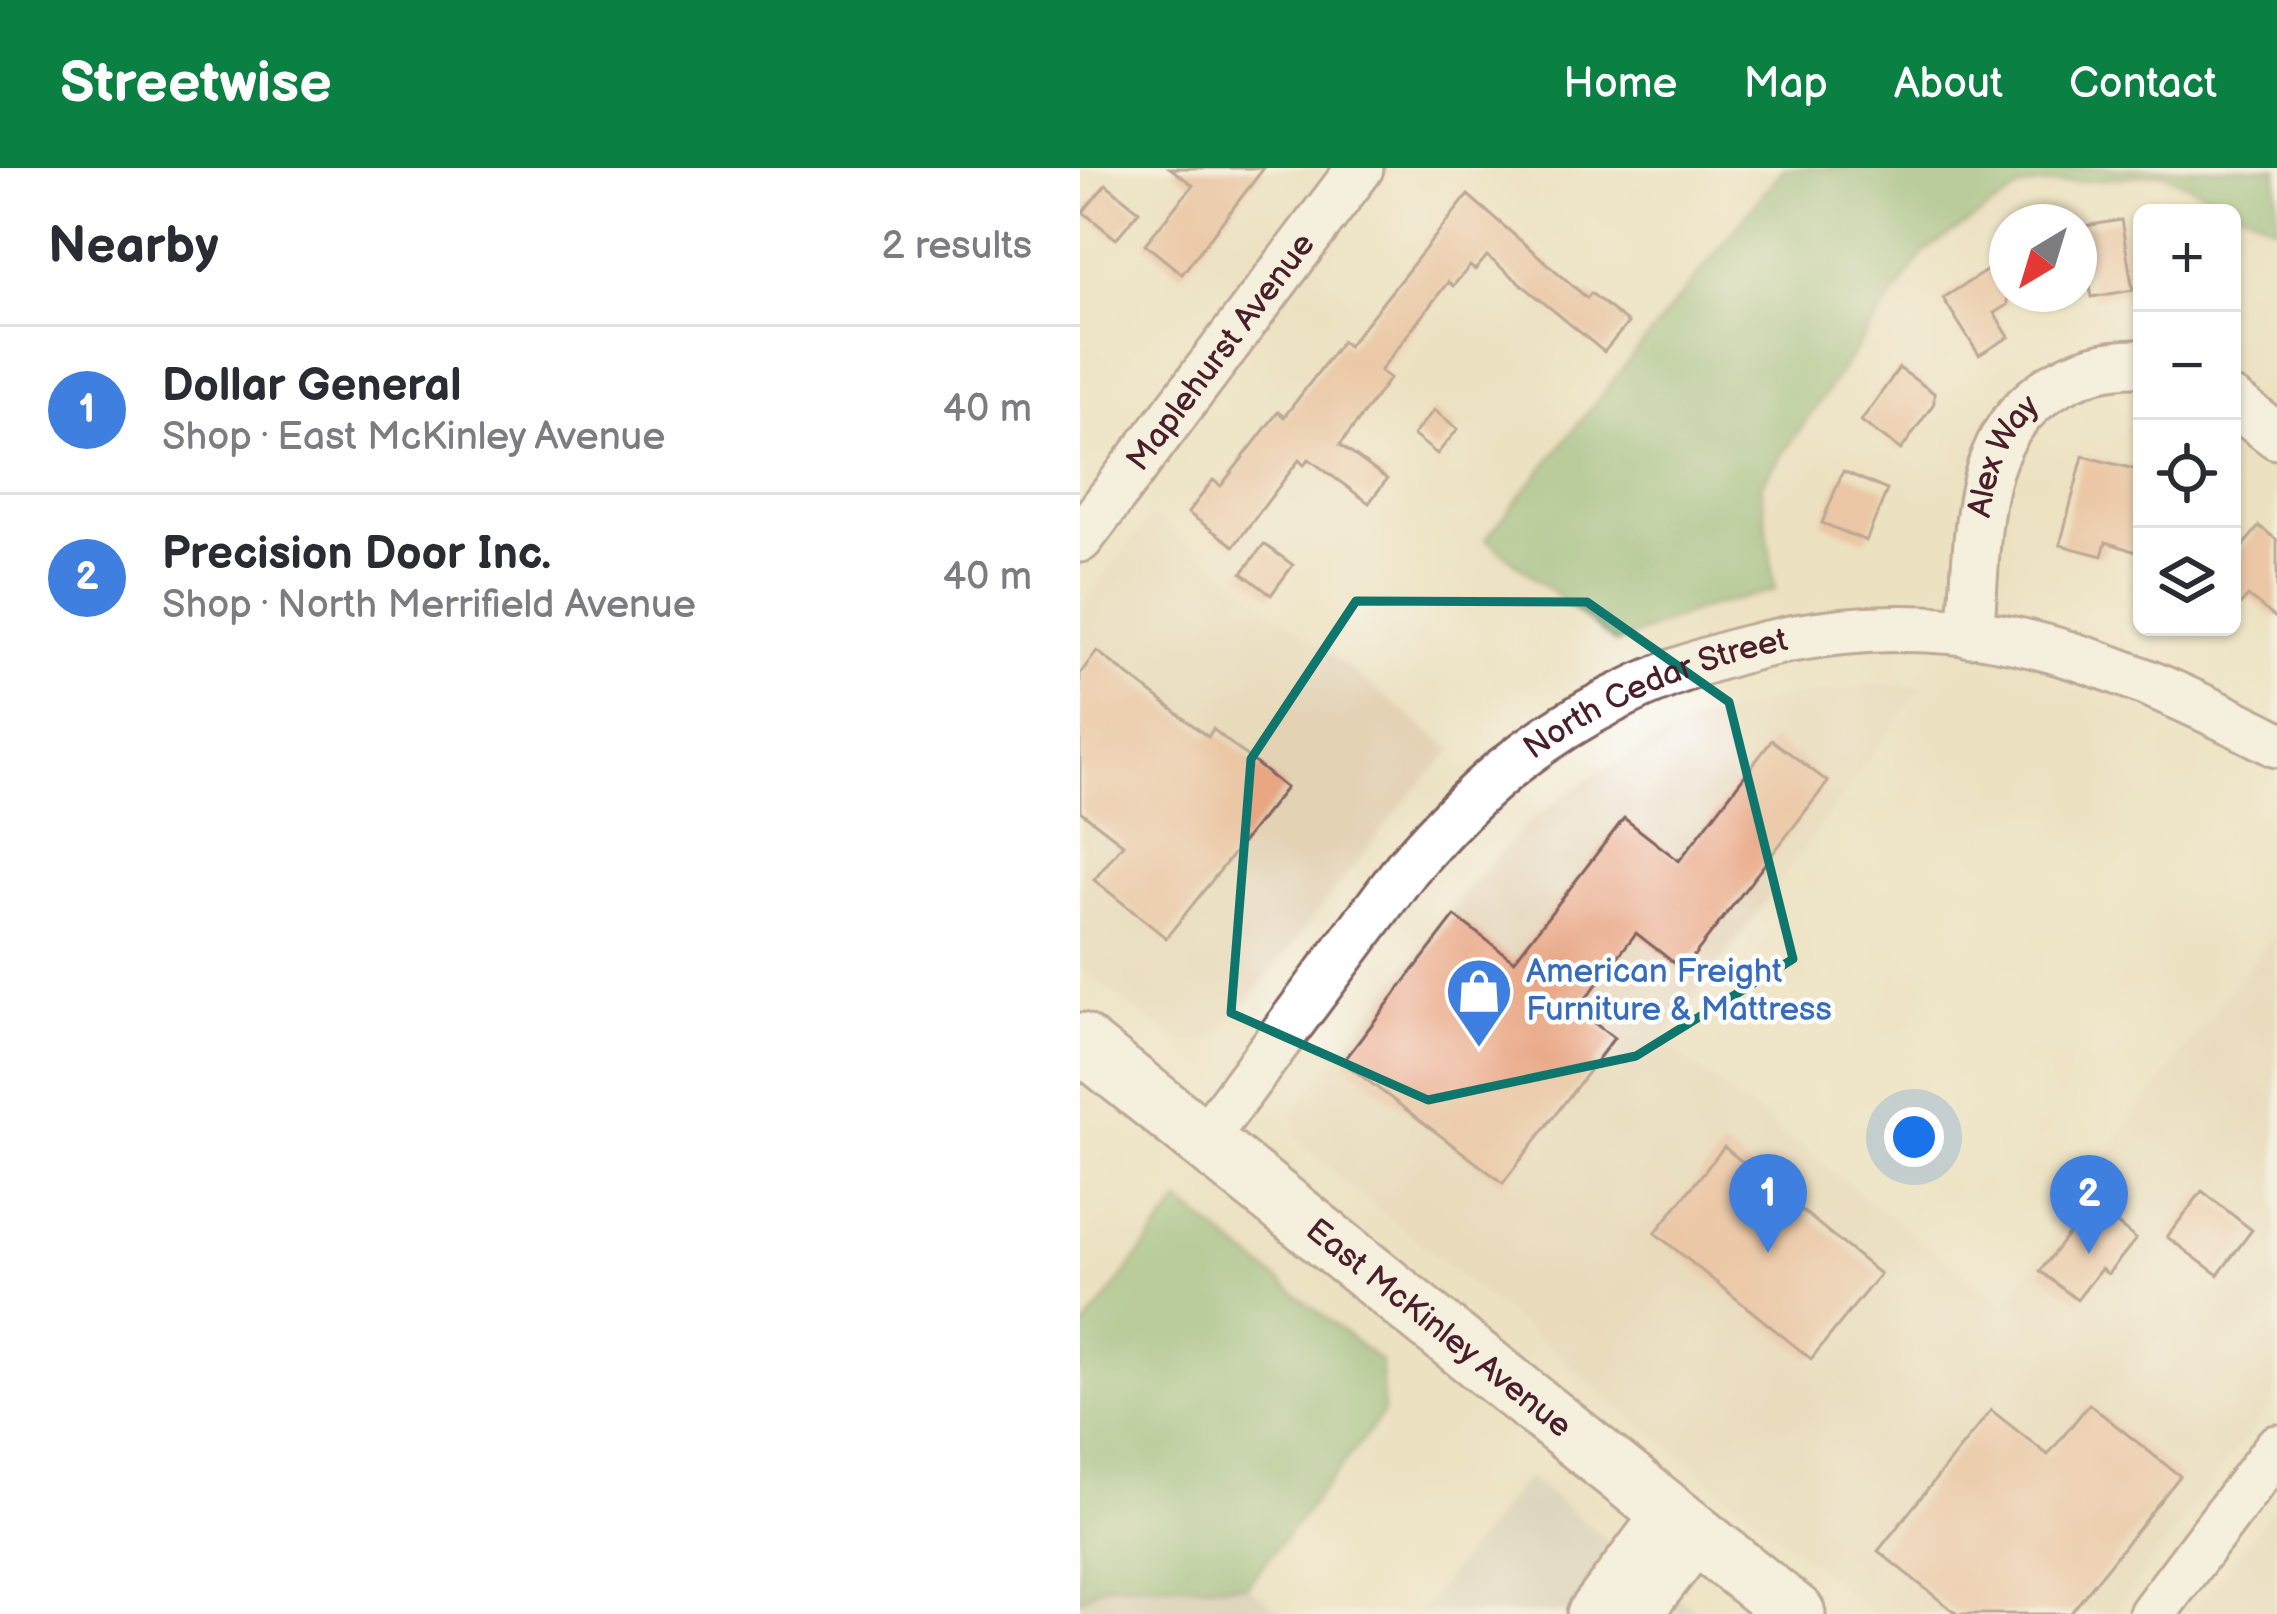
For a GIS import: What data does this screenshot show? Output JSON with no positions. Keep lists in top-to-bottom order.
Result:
{
  "streets": {
    "main road": ["East McKinley Avenue"],
    "street": ["Maplehurst Avenue", "Alex Way", "North Cedar Street"]
  },
  "crossings": [
    ["Alex Way", "North Cedar Street"],
    ["North Cedar Street", "East McKinley Avenue"]
  ],
  "places": {
    "shop": ["American Freight Furniture & Mattress"]
  },
  "north": "bottom left",
  "page": {
    "header": "Streetwise",
    "nav": [
      "Home",
      "Map",
      "About",
      "Contact"
    ],
    "heading": ["Nearby", "2 results"],
    "map_buttons": ["+", "−"],
    "list": [
      {
        "mark": "1",
        "name": "Dollar General",
        "note": "Shop · East McKinley Avenue",
        "value": "40 m"
      },
      {
        "mark": "2",
        "name": "Precision Door Inc.",
        "note": "Shop · North Merrifield Avenue",
        "value": "40 m"
      }
    ],
    "pins": ["1", "2"]
  }
}
